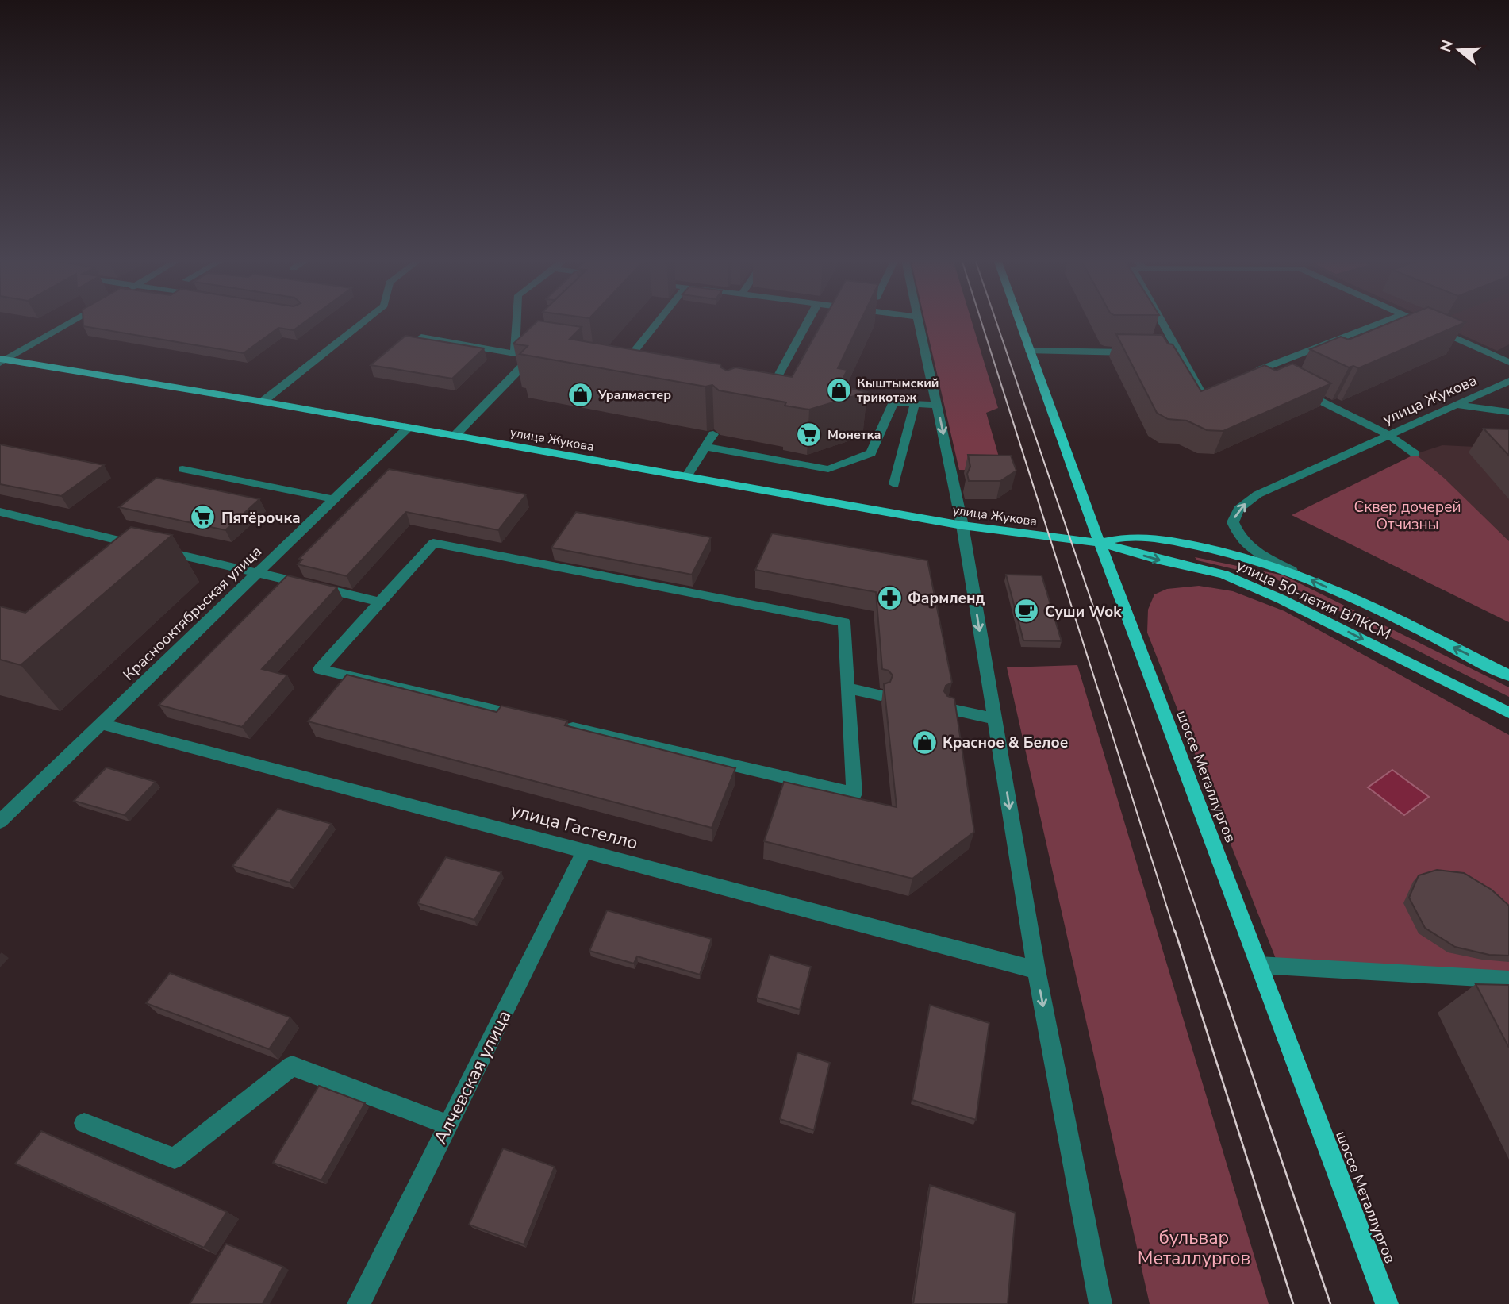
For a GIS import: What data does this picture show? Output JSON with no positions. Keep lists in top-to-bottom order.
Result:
{
  "streets": {
    "main road": ["улица Жукова", "улица 50-летия ВЛКСМ", "шоссе Металлургов"],
    "street": ["Краснооктябрьская улица", "улица Гастелло", "Алчевская улица"]
  },
  "crossings": [
    ["улица Жукова", "улица 50-летия ВЛКСМ"],
    ["улица Жукова", "Краснооктябрьская улица"],
    ["улица Жукова", "шоссе Металлургов"],
    ["улица 50-летия ВЛКСМ", "шоссе Металлургов"],
    ["Краснооктябрьская улица", "улица Гастелло"],
    ["улица Гастелло", "Алчевская улица"]
  ],
  "parks": ["Сквер дочерей Отчизны", "бульвар Металлургов"],
  "places": {
    "shop": ["Кыштымский трикотаж", "Уралмастер", "Красное & Белое"],
    "supermarket": ["Монетка", "Пятёрочка"],
    "pharmacy": ["Фармленд"],
    "cafe": ["Суши Wok"]
  },
  "north": "left"
}
